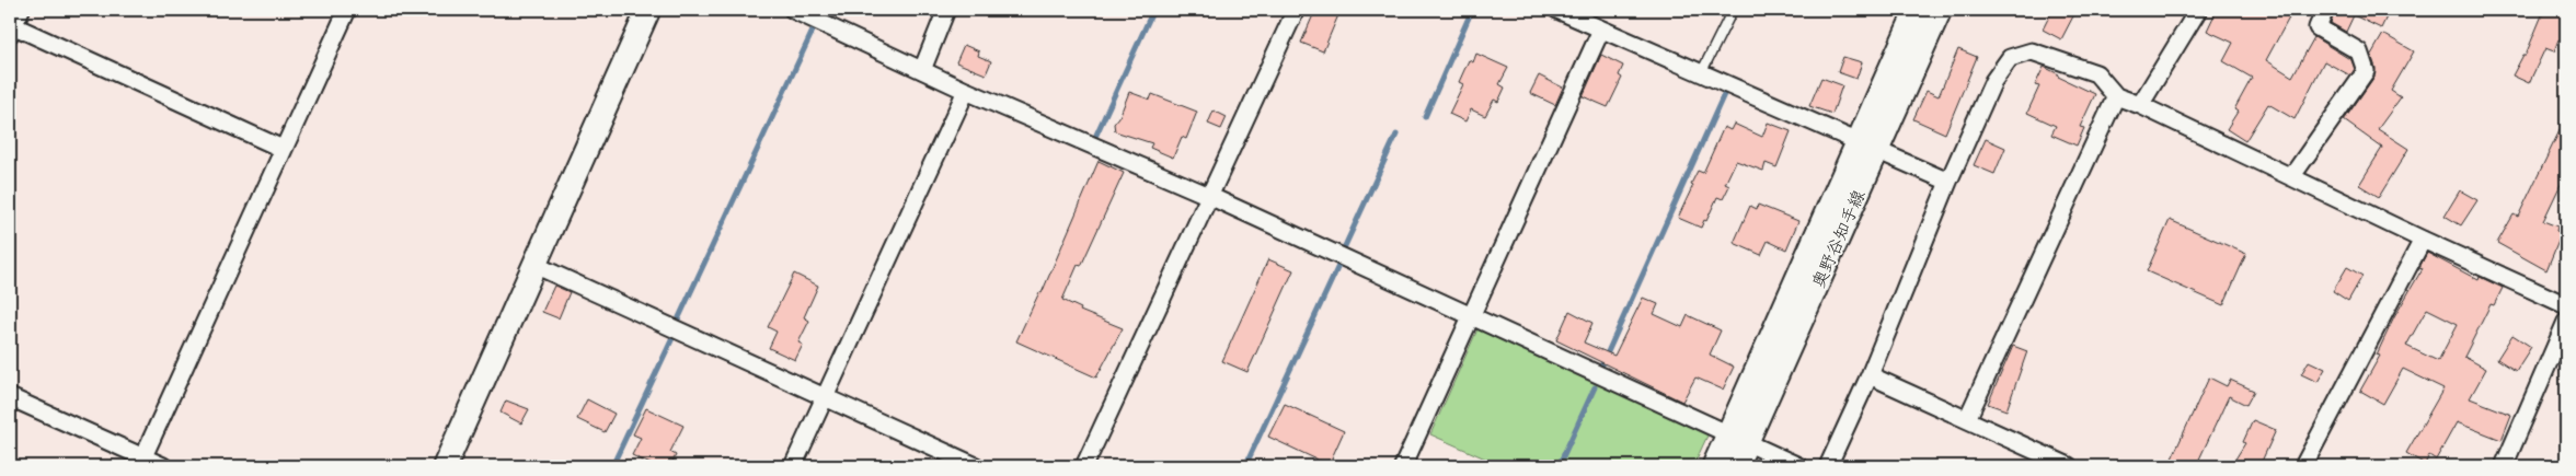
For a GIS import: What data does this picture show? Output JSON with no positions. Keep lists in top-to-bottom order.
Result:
{
  "streets": {
    "main road": ["奥野谷知手線"]
  }
}
